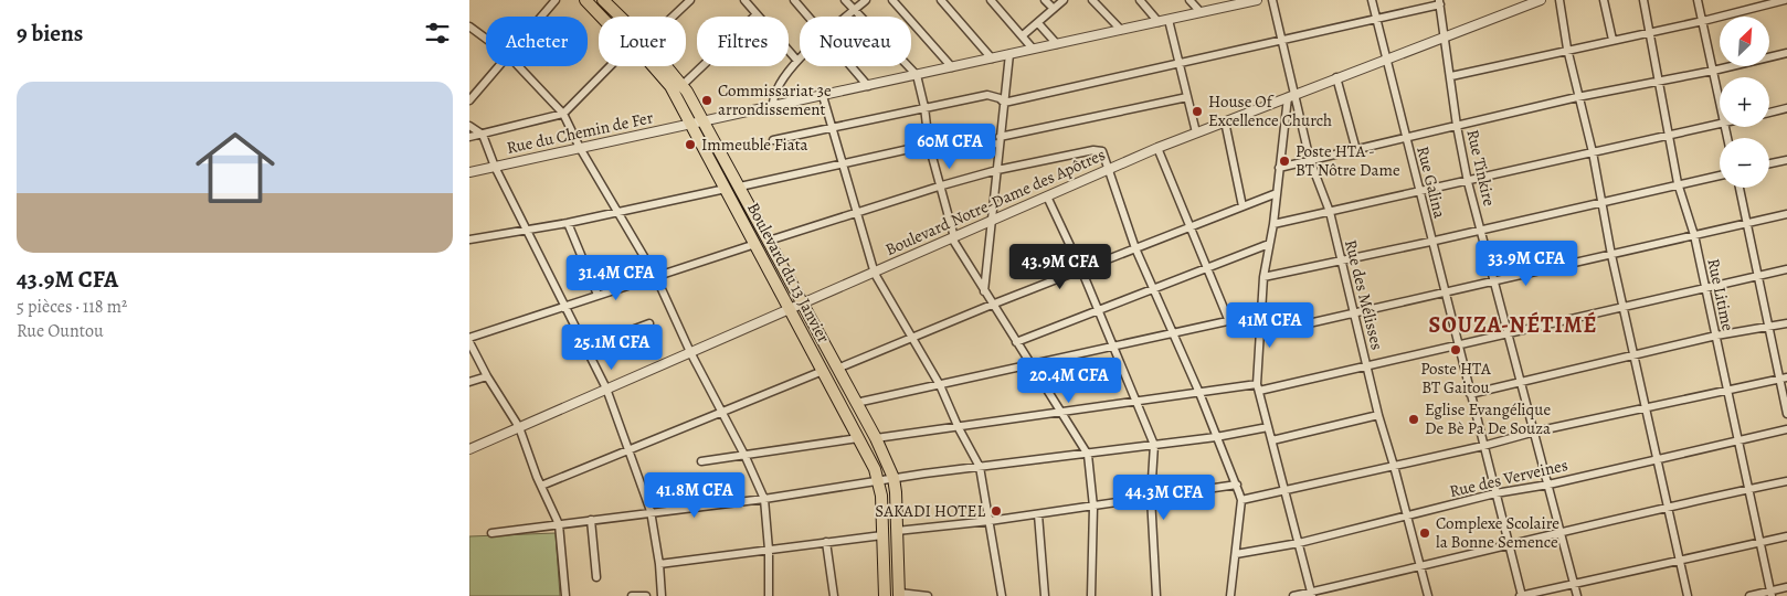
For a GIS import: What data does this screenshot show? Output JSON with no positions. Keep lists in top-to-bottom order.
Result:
{
  "streets": {
    "highway": ["Boulevard du 13 Janvier"],
    "street": [
      "Rue du Chemin de Fer",
      "Rue Tinkire",
      "Rue Galina",
      "Boulevard Notre-Dame des Apôtres",
      "Rue des Mélisses",
      "Rue Litime",
      "Rue des Verveines"
    ]
  },
  "crossings": [
    ["Rue du Chemin de Fer", "Boulevard du 13 Janvier"],
    ["Rue Tinkire", "Boulevard Notre-Dame des Apôtres"],
    ["Rue Tinkire", "Rue des Verveines"],
    ["Rue Galina", "Boulevard Notre-Dame des Apôtres"],
    ["Rue Galina", "Rue des Verveines"],
    ["Boulevard Notre-Dame des Apôtres", "Boulevard du 13 Janvier"],
    ["Boulevard Notre-Dame des Apôtres", "Rue des Mélisses"],
    ["Rue des Mélisses", "Rue des Verveines"],
    ["Rue Litime", "Rue des Verveines"]
  ],
  "districts": ["SOUZA-NÉTIMÉ"],
  "places": [
    "Commissariat 3e arrondissement",
    "House Of Excellence Church",
    "Immeuble Fiata",
    "Poste HTA - BT Nôtre Dame",
    "Poste HTA BT Gaitou",
    "Eglise Evangélique De Bè Pa De Souza",
    "SAKADI HOTEL",
    "Complexe Scolaire la Bonne Semence"
  ],
  "north": "top right",
  "page": {
    "heading": "9 biens",
    "map_buttons": ["+", "−"],
    "chip": [
      "Acheter",
      "Louer",
      "Filtres",
      "Nouveau"
    ],
    "list": [
      {
        "name": "43.9M CFA",
        "note": "5 pièces · 118 m² · Rue Ountou"
      }
    ],
    "price": [
      "60M CFA",
      "33.9M CFA",
      "43.9M CFA",
      "31.4M CFA",
      "41M CFA",
      "25.1M CFA",
      "20.4M CFA",
      "41.8M CFA",
      "44.3M CFA"
    ]
  }
}
